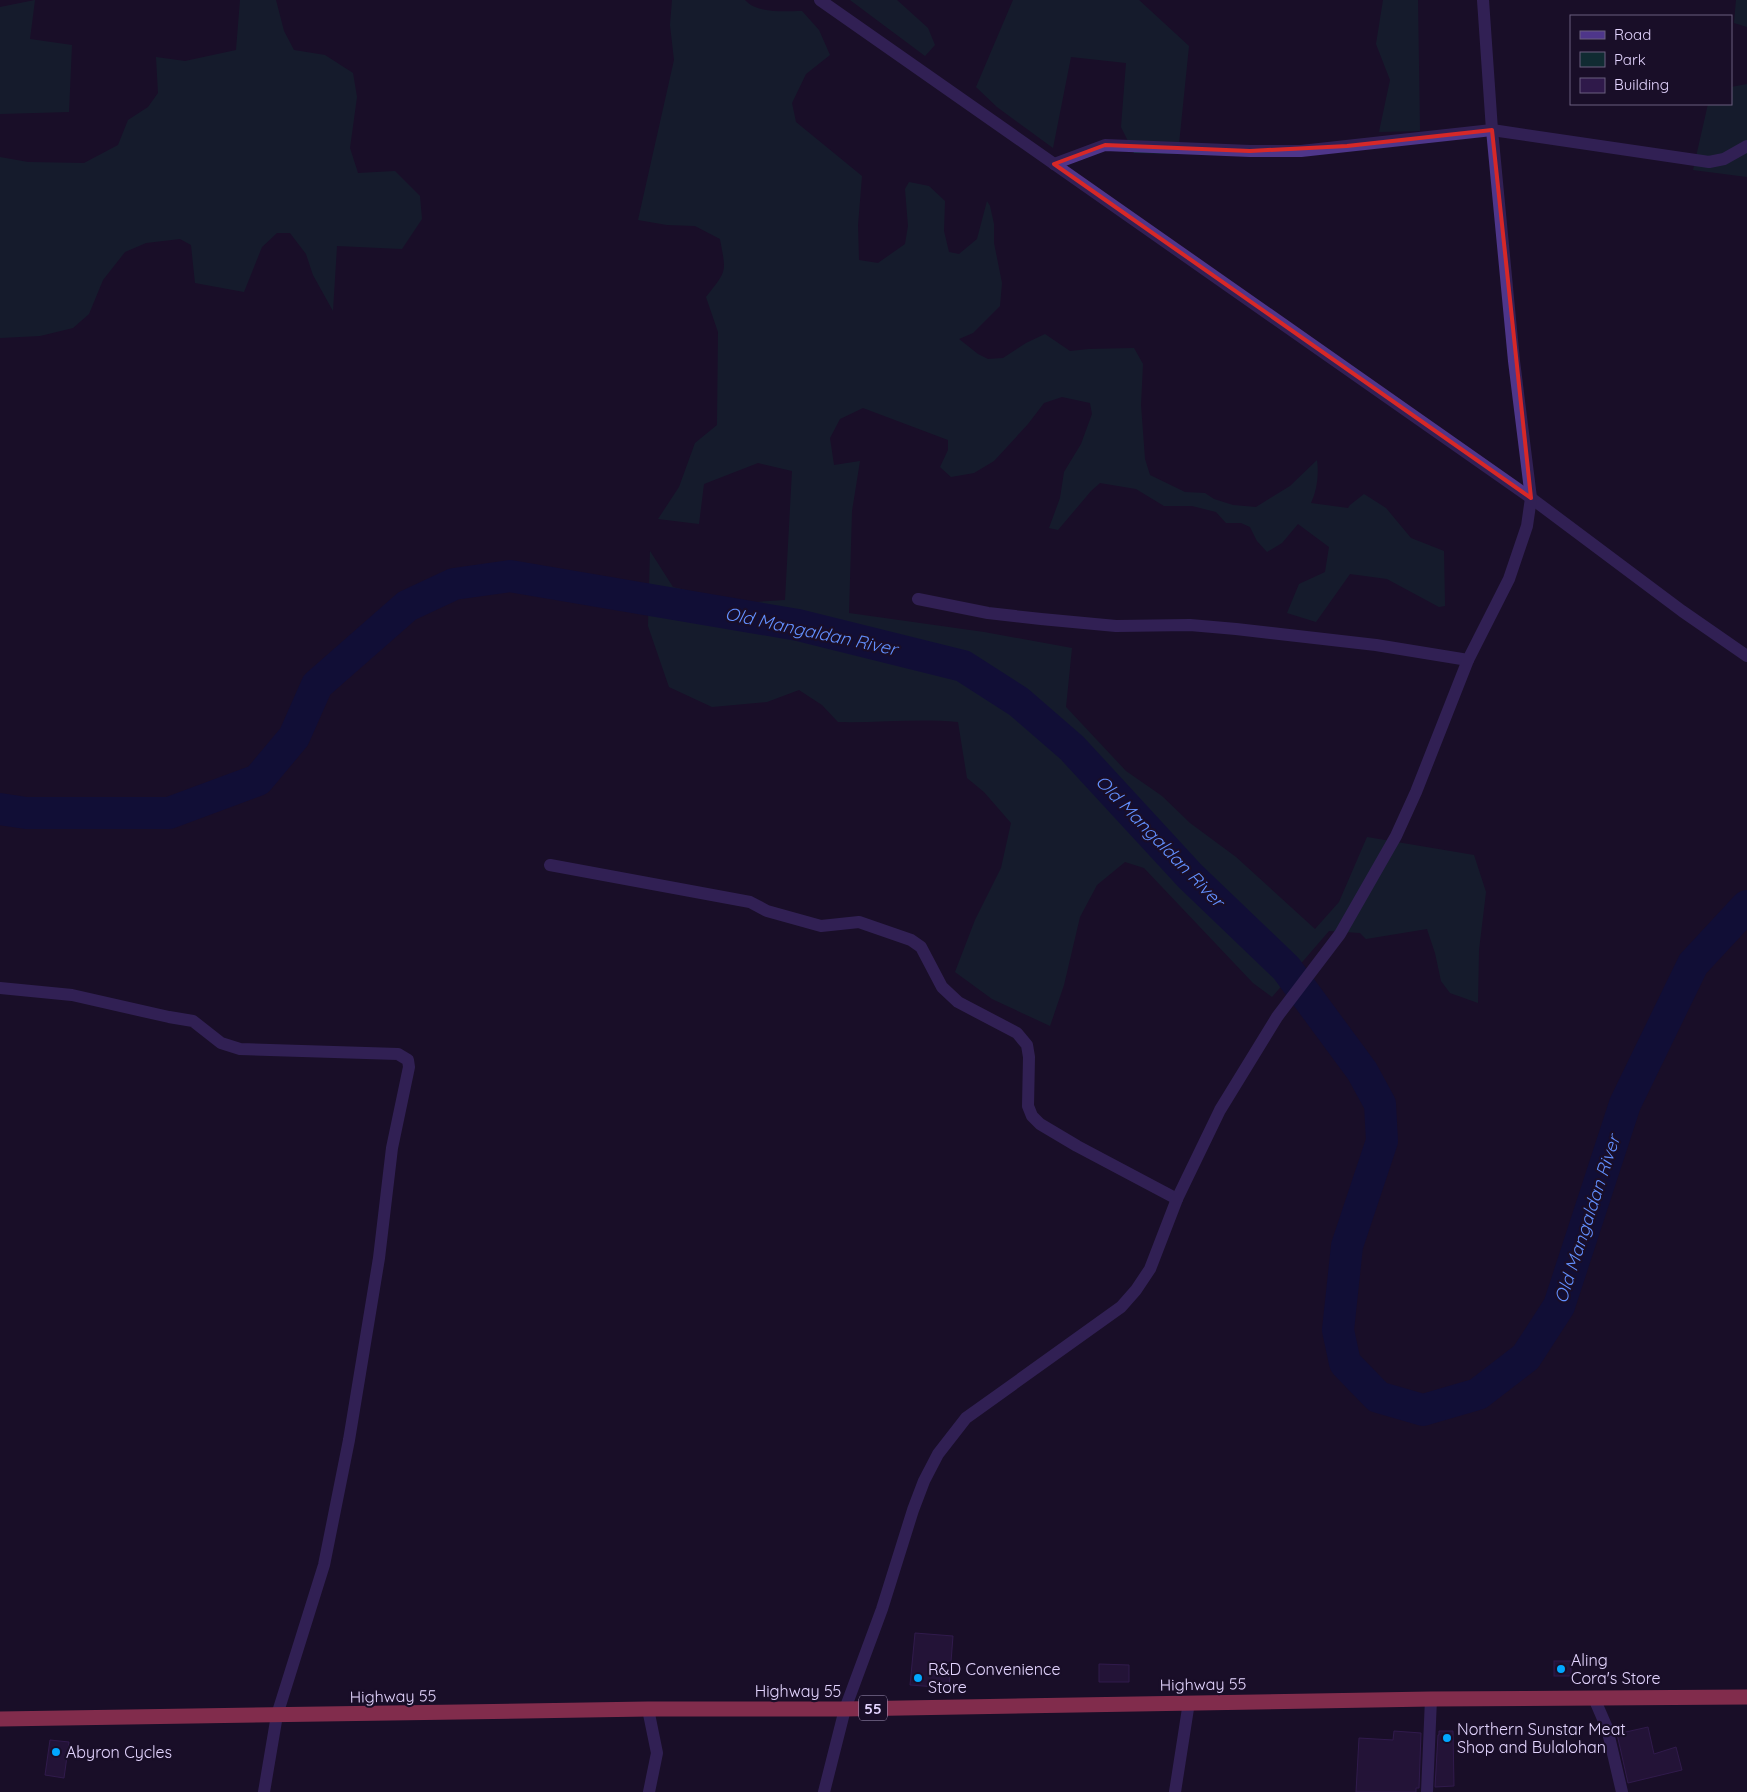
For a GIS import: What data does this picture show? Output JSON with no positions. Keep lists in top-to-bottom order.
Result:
{
  "streets": {
    "highway": ["Highway 55", "55"]
  },
  "water": ["Old Mangaldan River"],
  "places": [
    "Aling Cora's Store",
    "R&D Convenience Store",
    "Northern Sunstar Meat Shop and Bulalohan",
    "Abyron Cycles"
  ],
  "legend": ["Road", "Park", "Building"]
}
